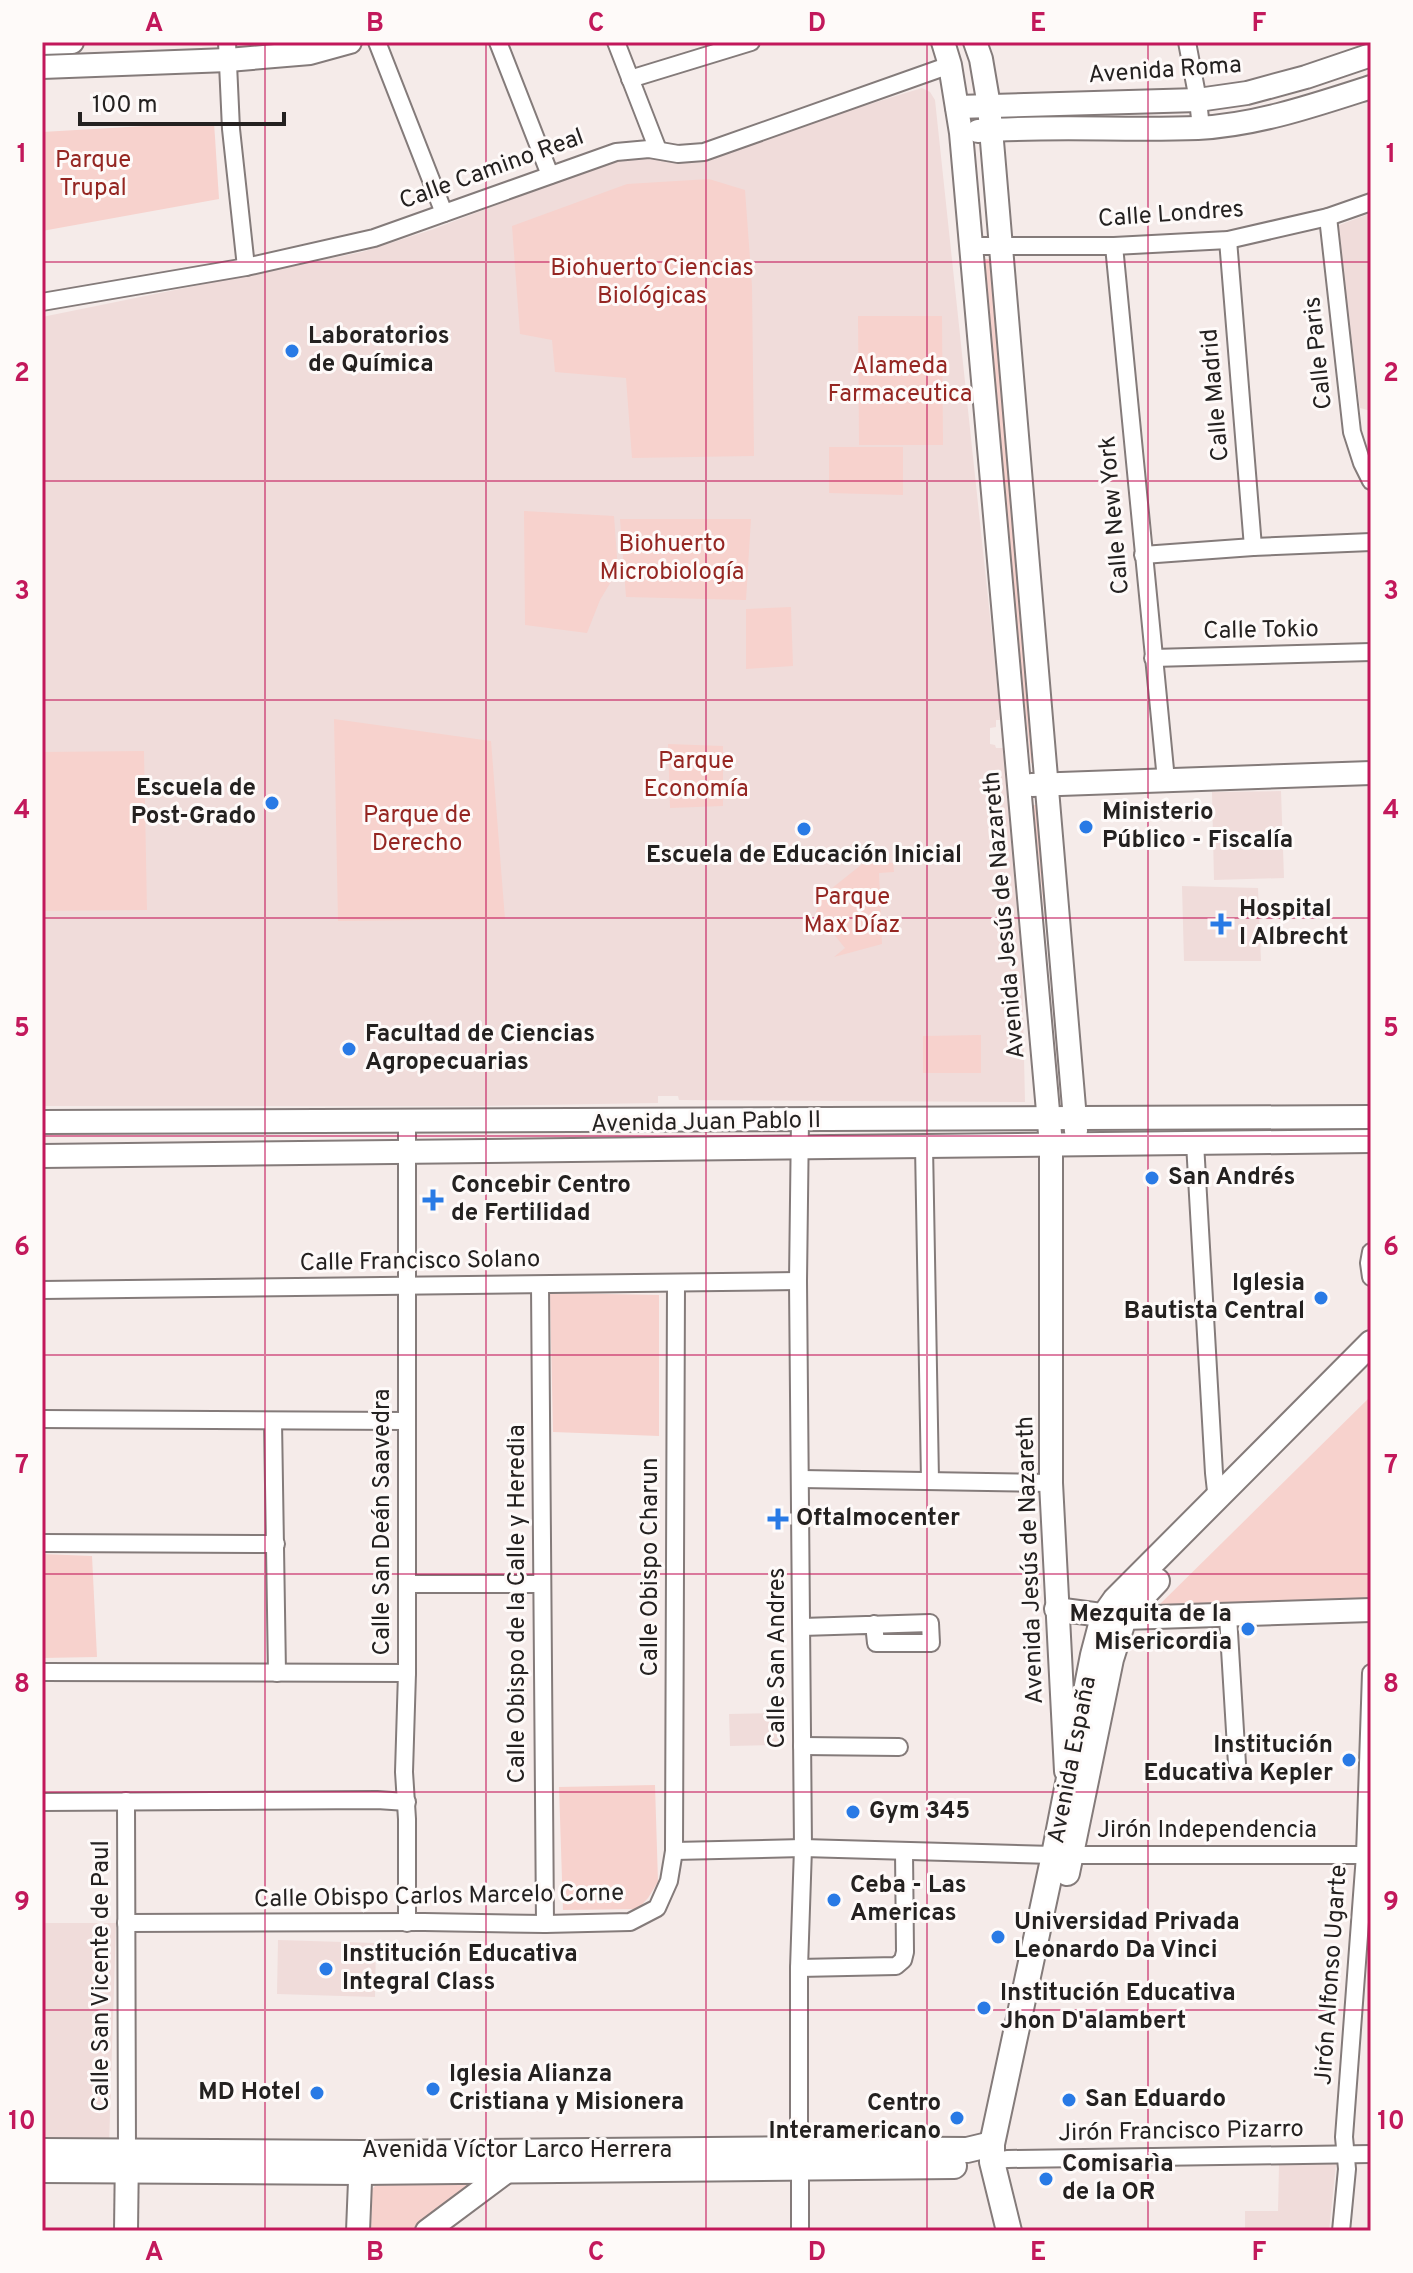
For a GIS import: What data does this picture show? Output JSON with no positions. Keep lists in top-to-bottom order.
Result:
{
  "streets": {
    "main road": [
      "Avenida Roma",
      "Avenida Jesús de Nazareth",
      "Avenida Juan Pablo II",
      "Avenida España",
      "Avenida Víctor Larco Herrera"
    ],
    "street": [
      "Calle Camino Real",
      "Calle Londres",
      "Calle Paris",
      "Calle Madrid",
      "Calle New York",
      "Calle Tokio",
      "Calle Francisco Solano",
      "Calle San Deán Saavedra",
      "Calle Obispo Charun",
      "Calle Obispo de la Calle y Heredia",
      "Calle San Andres",
      "Jirón Independencia",
      "Calle Obispo Carlos Marcelo Corne",
      "Jirón Alfonso Ugarte",
      "Calle San Vicente de Paul",
      "Jirón Francisco Pizarro"
    ]
  },
  "crossings": [
    ["Avenida Roma", "Avenida Jesús de Nazareth"],
    ["Calle Camino Real", "Avenida Jesús de Nazareth"],
    ["Calle Londres", "Calle Paris"],
    ["Calle Londres", "Calle Madrid"],
    ["Calle Londres", "Calle New York"],
    ["Calle Londres", "Avenida Jesús de Nazareth"],
    ["Calle New York", "Calle Tokio"],
    ["Avenida Jesús de Nazareth", "Avenida Juan Pablo II"],
    ["Avenida Jesús de Nazareth", "Avenida España"],
    ["Avenida Juan Pablo II", "Calle San Deán Saavedra"],
    ["Avenida Juan Pablo II", "Calle San Andres"],
    ["Calle Francisco Solano", "Calle San Deán Saavedra"],
    ["Calle Francisco Solano", "Calle Obispo Charun"],
    ["Calle Francisco Solano", "Calle Obispo de la Calle y Heredia"],
    ["Calle Francisco Solano", "Calle San Andres"],
    ["Calle San Deán Saavedra", "Calle Obispo Carlos Marcelo Corne"],
    ["Calle Obispo Charun", "Calle Obispo Carlos Marcelo Corne"],
    ["Calle Obispo de la Calle y Heredia", "Calle Obispo Carlos Marcelo Corne"],
    ["Calle San Andres", "Jirón Independencia"],
    ["Calle San Andres", "Avenida Víctor Larco Herrera"],
    ["Avenida España", "Jirón Independencia"],
    ["Avenida España", "Jirón Francisco Pizarro"],
    ["Avenida España", "Avenida Víctor Larco Herrera"],
    ["Jirón Independencia", "Jirón Alfonso Ugarte"],
    ["Calle Obispo Carlos Marcelo Corne", "Calle San Vicente de Paul"],
    ["Jirón Alfonso Ugarte", "Jirón Francisco Pizarro"],
    ["Calle San Vicente de Paul", "Avenida Víctor Larco Herrera"],
    ["Jirón Francisco Pizarro", "Avenida Víctor Larco Herrera"]
  ],
  "parks": [
    "Parque Trupal",
    "Biohuerto Ciencias Biológicas",
    "Alameda Farmaceutica",
    "Biohuerto Microbiología",
    "Parque Economía",
    "Parque de Derecho",
    "Parque Max Díaz"
  ],
  "places": {
    "other": [
      "Laboratorios de Química",
      "Escuela de Post-Grado",
      "Ministerio Público - Fiscalía",
      "Escuela de Educación Inicial",
      "Facultad de Ciencias Agropecuarias",
      "San Andrés",
      "Iglesia Bautista Central",
      "Mezquita de la Misericordia",
      "Institución Educativa Kepler",
      "Gym 345",
      "Ceba - Las Americas",
      "Universidad Privada Leonardo Da Vinci",
      "Institución Educativa Integral Class",
      "Institución Educativa Jhon D'alambert",
      "Iglesia Alianza Cristiana y Misionera",
      "MD Hotel",
      "San Eduardo",
      "Centro Interamericano",
      "Comisarìa de la OR"
    ],
    "health": ["Hospital I Albrecht", "Concebir Centro de Fertilidad", "Oftalmocenter"]
  },
  "scale_bar": "100 m",
  "grid": {
    "columns": [
      "A",
      "B",
      "C",
      "D",
      "E",
      "F"
    ],
    "rows": [
      "1",
      "2",
      "3",
      "4",
      "5",
      "6",
      "7",
      "8",
      "9",
      "10"
    ]
  }
}
